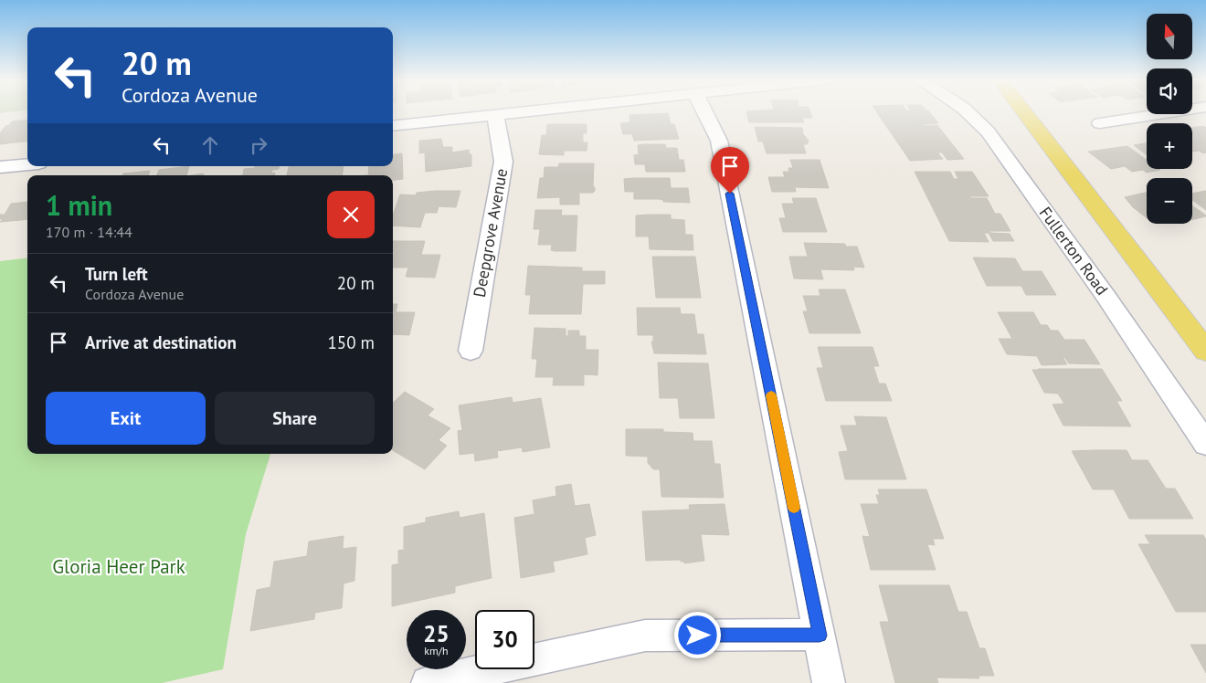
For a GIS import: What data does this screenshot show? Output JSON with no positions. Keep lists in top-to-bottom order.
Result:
{
  "streets": {
    "street": ["Deepgrove Avenue", "Fullerton Road"]
  },
  "parks": ["Gloria Heer Park"],
  "north": "top",
  "page": {
    "map_buttons": ["+", "−"],
    "turn": ["20 m", "Cordoza Avenue"],
    "heading": ["1 min", "170 m · 14:44"],
    "list": [
      {
        "name": "Turn left",
        "note": "Cordoza Avenue",
        "value": "20 m"
      },
      {
        "name": "Arrive at destination",
        "value": "150 m"
      }
    ],
    "buttons": ["Exit", "Share"],
    "speed": "25 km/h",
    "limit": "30"
  }
}
